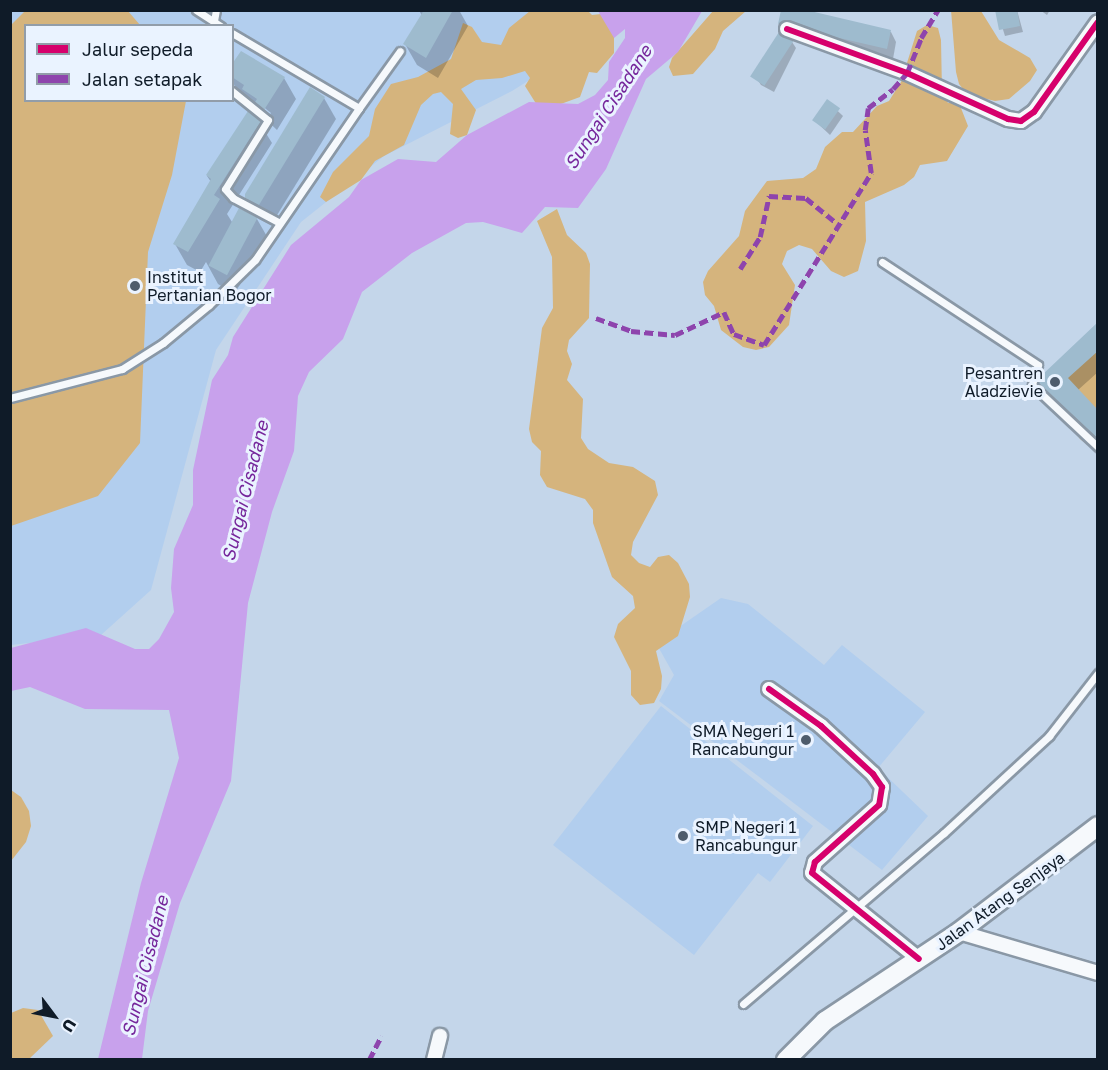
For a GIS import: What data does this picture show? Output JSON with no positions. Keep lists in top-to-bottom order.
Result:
{
  "streets": {
    "main road": ["Jalan Atang Senjaya"]
  },
  "water": ["Sungai Cisadane"],
  "places": [
    "Institut Pertanian Bogor",
    "Pesantren Aladzievie",
    "SMA Negeri 1 Rancabungur",
    "SMP Negeri 1 Rancabungur"
  ],
  "legend": ["Jalur sepeda", "Jalan setapak"],
  "north": "bottom right"
}
